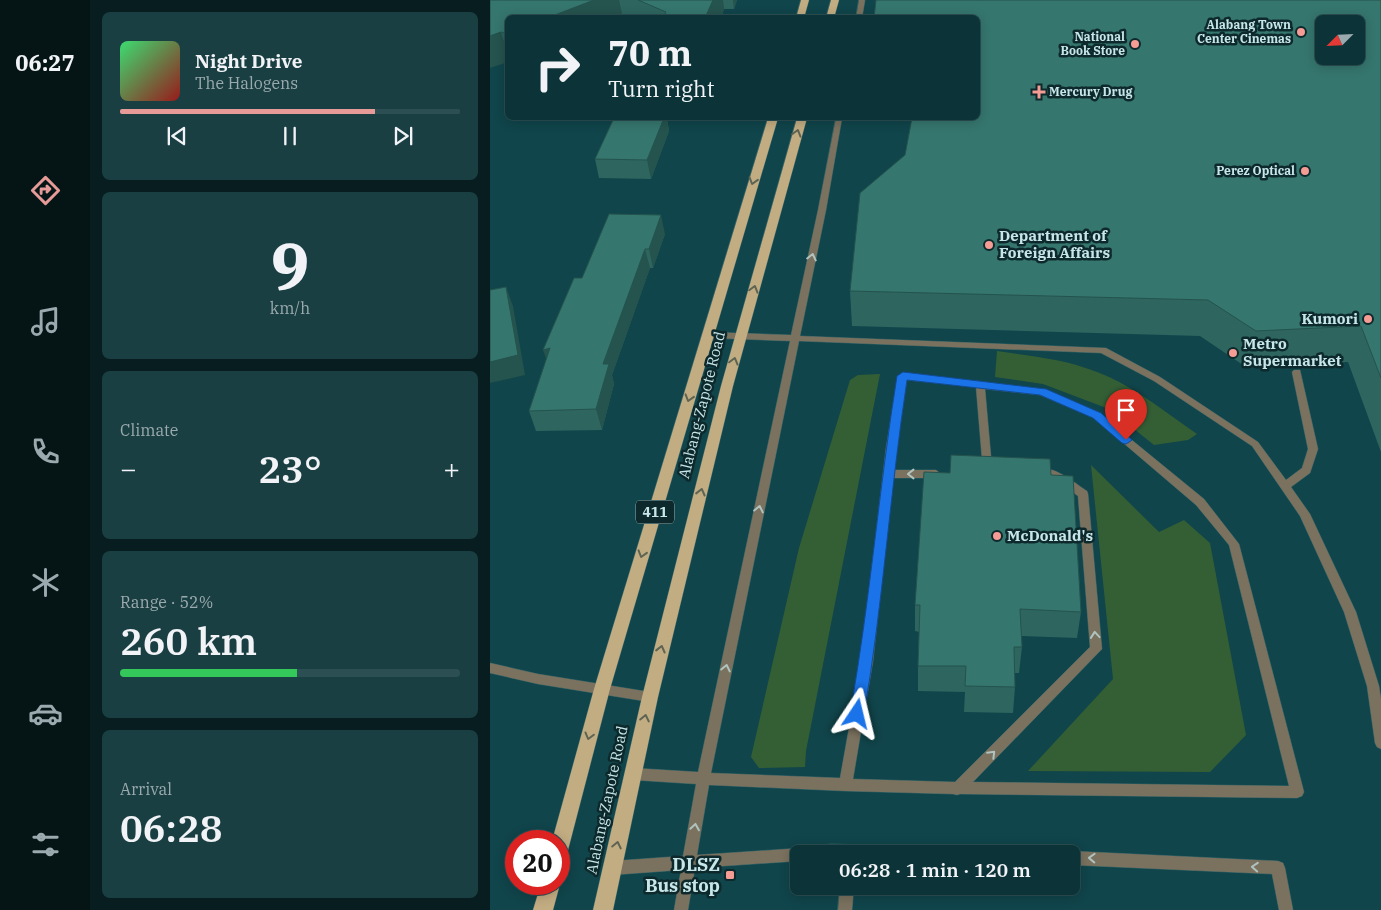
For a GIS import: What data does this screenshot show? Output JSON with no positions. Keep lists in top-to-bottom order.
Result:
{
  "streets": {
    "highway": ["Alabang-Zapote Road", "411"]
  },
  "places": {
    "other": [
      "Alabang Town Center Cinemas",
      "National Book Store",
      "Perez Optical",
      "Department of Foreign Affairs",
      "Kumori",
      "Metro Supermarket",
      "McDonald's"
    ],
    "health": ["Mercury Drug"],
    "transit": ["DLSZ Bus stop"]
  },
  "north": "bottom left",
  "page": {
    "tabs": "06:27",
    "turn": ["70 m", "Turn right"],
    "song": ["Night Drive", "The Halogens"],
    "tile": [
      ["9", "km/h"],
      "Climate",
      ["Range · 52%", "260 km"],
      ["Arrival", "06:28"]
    ],
    "heat": ["−", "23°", "+"],
    "limit": "20",
    "trip": "06:28 · 1 min · 120 m"
  }
}
